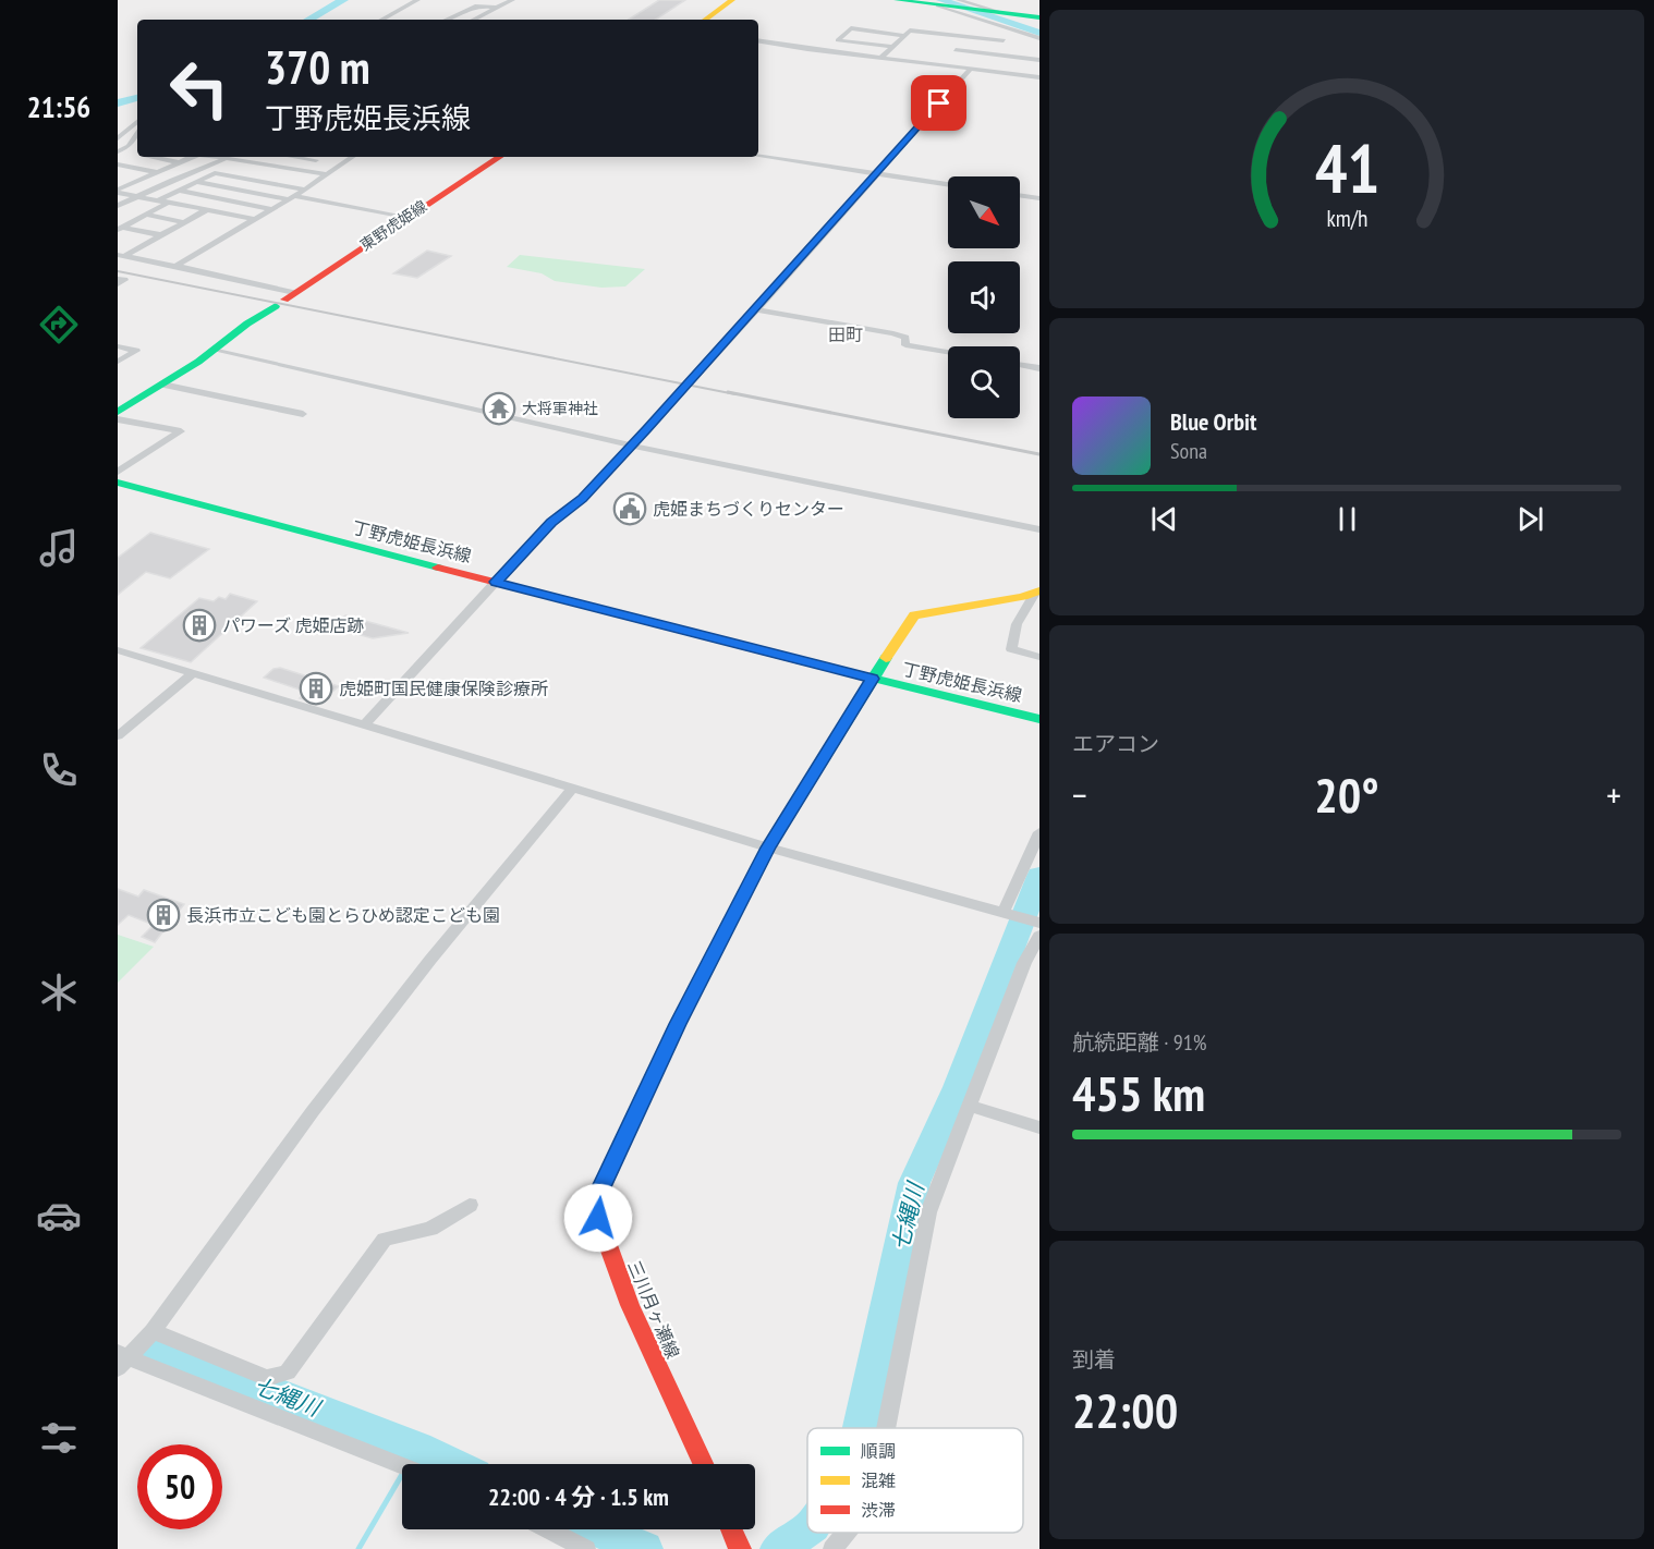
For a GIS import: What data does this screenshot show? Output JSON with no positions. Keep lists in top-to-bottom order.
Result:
{
  "streets": {
    "main road": ["東野虎姫線", "丁野虎姫長浜線", "三川月ヶ瀬線"]
  },
  "crossings": [
    ["丁野虎姫長浜線", "三川月ヶ瀬線"]
  ],
  "districts": ["田町"],
  "water": ["七縄川"],
  "places": {
    "temple": ["大将軍神社"],
    "public building": ["虎姫まちづくりセンター"],
    "building": ["パワーズ 虎姫店跡", "虎姫町国民健康保険診療所", "長浜市立こども園とらひめ認定こども園"]
  },
  "legend": ["順調", "混雑", "渋滞"],
  "north": "bottom right",
  "page": {
    "tabs": "21:56",
    "turn": ["370 m", "丁野虎姫長浜線"],
    "song": ["Blue Orbit", "Sona"],
    "tile": [
      "エアコン",
      ["航続距離 · 91%", "455 km"],
      ["到着", "22:00"]
    ],
    "heat": ["−", "20°", "+"],
    "limit": "50",
    "trip": "22:00 · 4 分 · 1.5 km",
    "gauge": ["41", "km/h"]
  }
}
